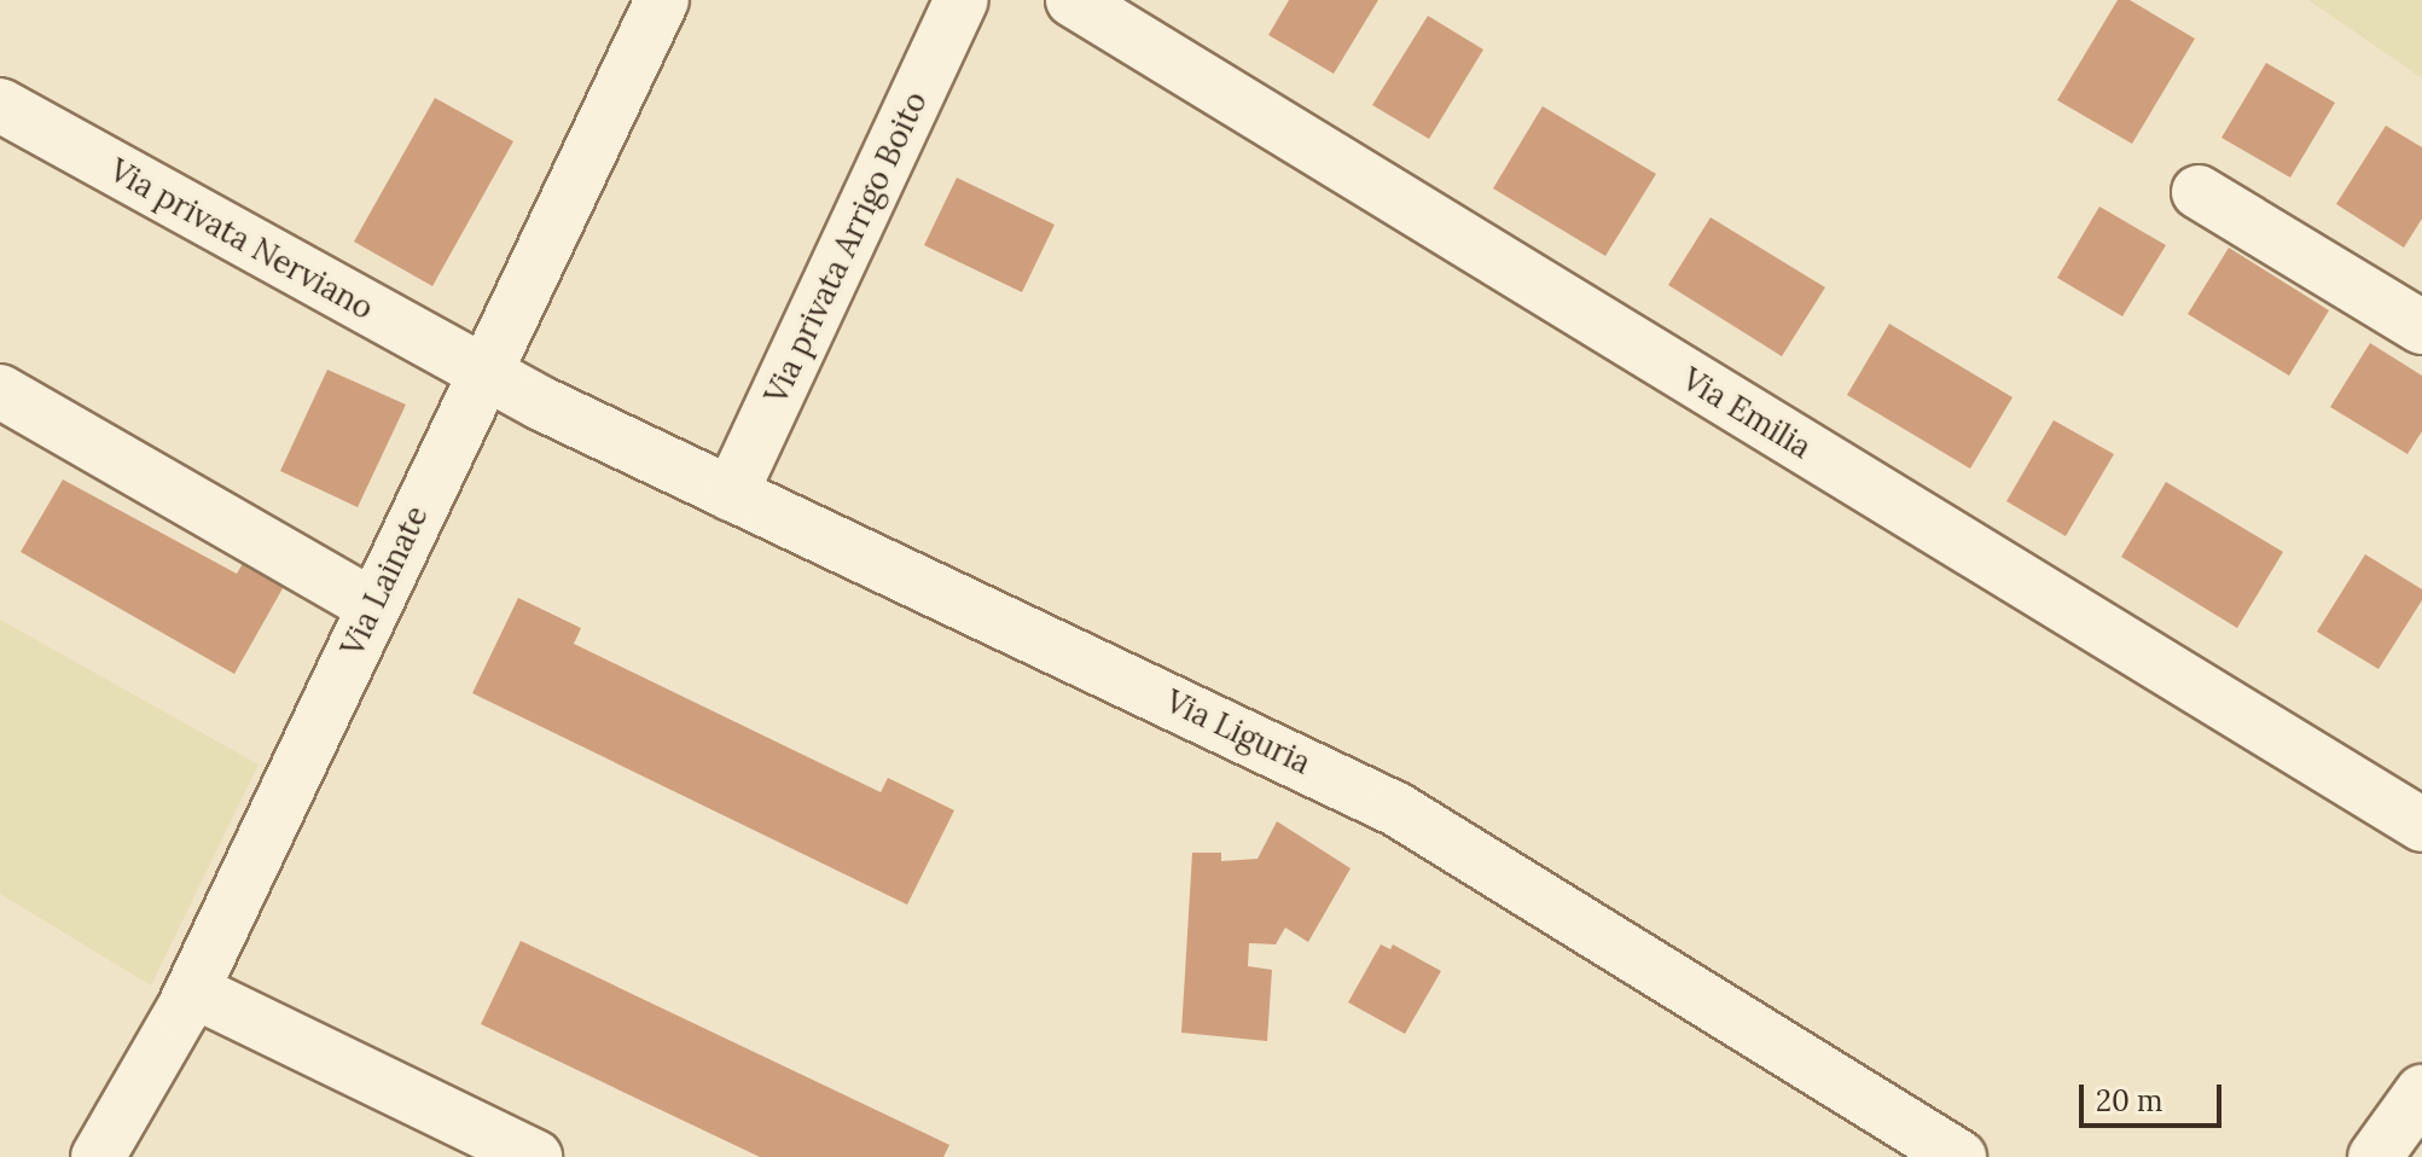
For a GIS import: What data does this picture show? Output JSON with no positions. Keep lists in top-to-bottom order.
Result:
{
  "streets": {
    "street": [
      "Via privata Nerviano",
      "Via privata Arrigo Boito",
      "Via Emilia",
      "Via Lainate",
      "Via Liguria"
    ]
  },
  "crossings": [
    ["Via privata Nerviano", "Via Lainate"],
    ["Via privata Nerviano", "Via Liguria"],
    ["Via privata Arrigo Boito", "Via Liguria"],
    ["Via Lainate", "Via Liguria"]
  ],
  "scale_bar": "20 m"
}
